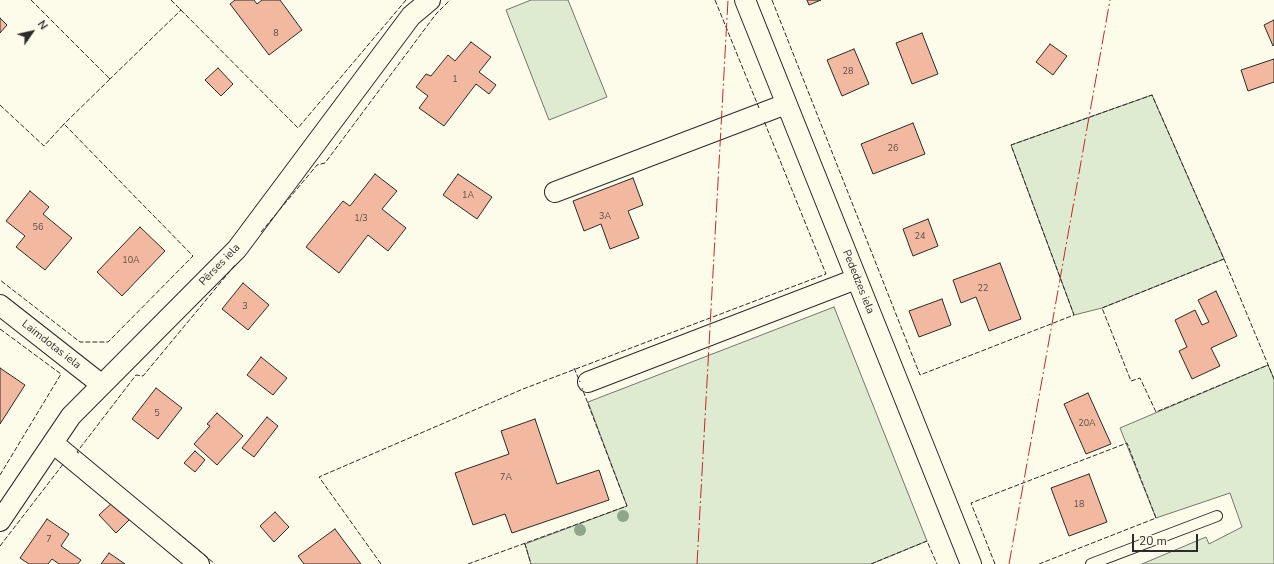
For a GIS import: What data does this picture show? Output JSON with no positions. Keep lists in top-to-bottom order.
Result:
{
  "streets": {
    "street": ["Pērses iela", "Pededzes iela", "Laimdotas iela"]
  },
  "crossings": [
    ["Pērses iela", "Laimdotas iela"]
  ],
  "house_numbers": [
    "8",
    "28",
    "1",
    "26",
    "1A",
    "3A",
    "1/3",
    "56",
    "24",
    "10A",
    "22",
    "3",
    "5",
    "20A",
    "7A",
    "18",
    "7"
  ],
  "scale_bar": "20 m",
  "north": "top right"
}
